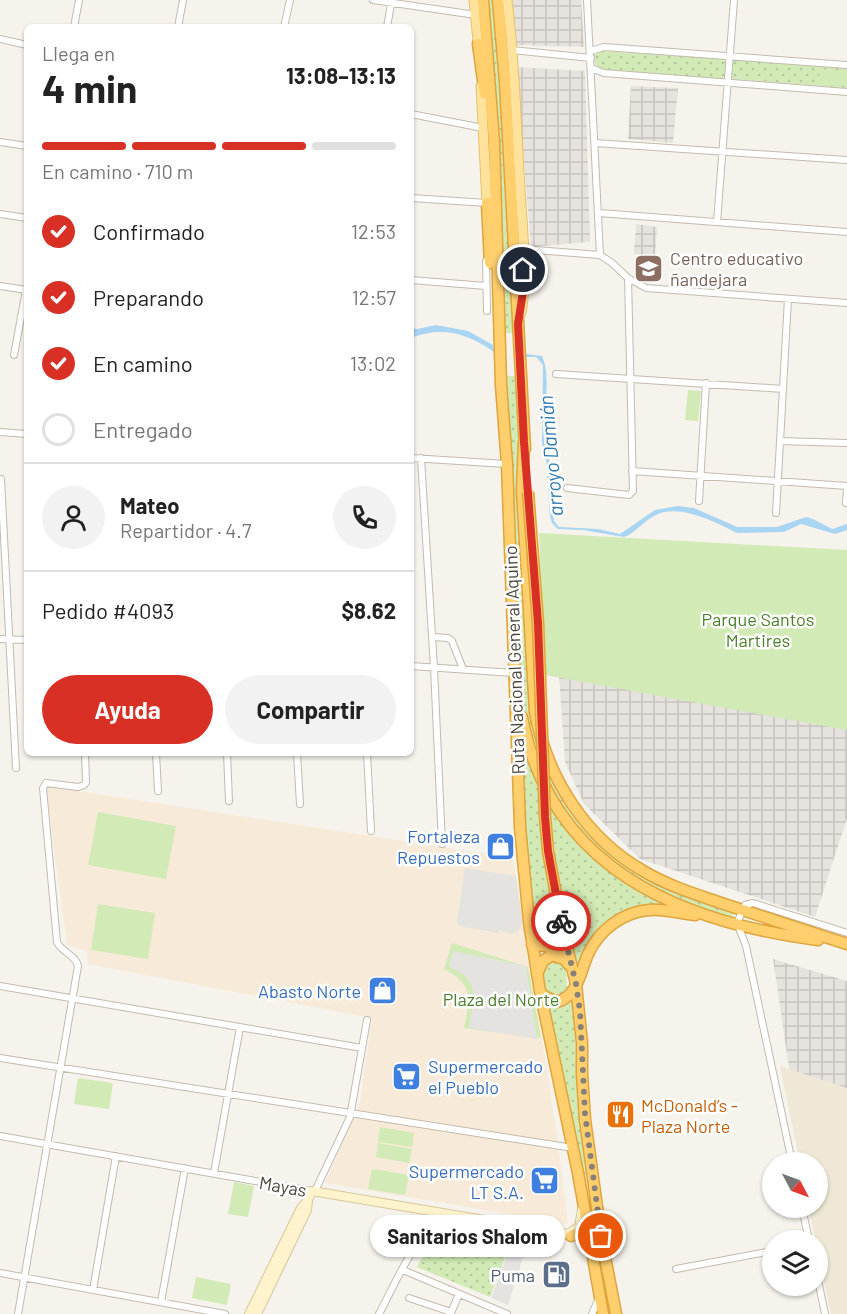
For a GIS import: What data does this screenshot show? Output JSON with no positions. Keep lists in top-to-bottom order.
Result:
{
  "streets": {
    "highway": ["Ruta Nacional General Aquino"],
    "street": ["Mayas"]
  },
  "water": ["arroyo Damián"],
  "parks": ["Parque Santos Martires", "Plaza del Norte"],
  "places": {
    "school or university": ["Centro educativo ñandejara"],
    "shop": ["Fortaleza Repuestos", "Abasto Norte"],
    "supermarket": ["Supermercado el Pueblo", "Supermercado LT S.A."],
    "restaurant": ["McDonald’s - Plaza Norte"],
    "other": ["Sanitarios Shalom"],
    "fuel station": ["Puma"]
  },
  "north": "bottom right",
  "page": {
    "heading": ["4 min", "Llega en", "13:08–13:13"],
    "panel": [
      "Mateo",
      "Repartidor · 4.7",
      "Pedido #4093",
      "$8.62"
    ],
    "bar": "En camino · 710 m",
    "list": [
      ["Confirmado", "12:53"],
      ["Preparando", "12:57"],
      ["En camino", "13:02"],
      "Entregado"
    ],
    "buttons": ["Ayuda", "Compartir"],
    "bubble": "Sanitarios Shalom"
  }
}
